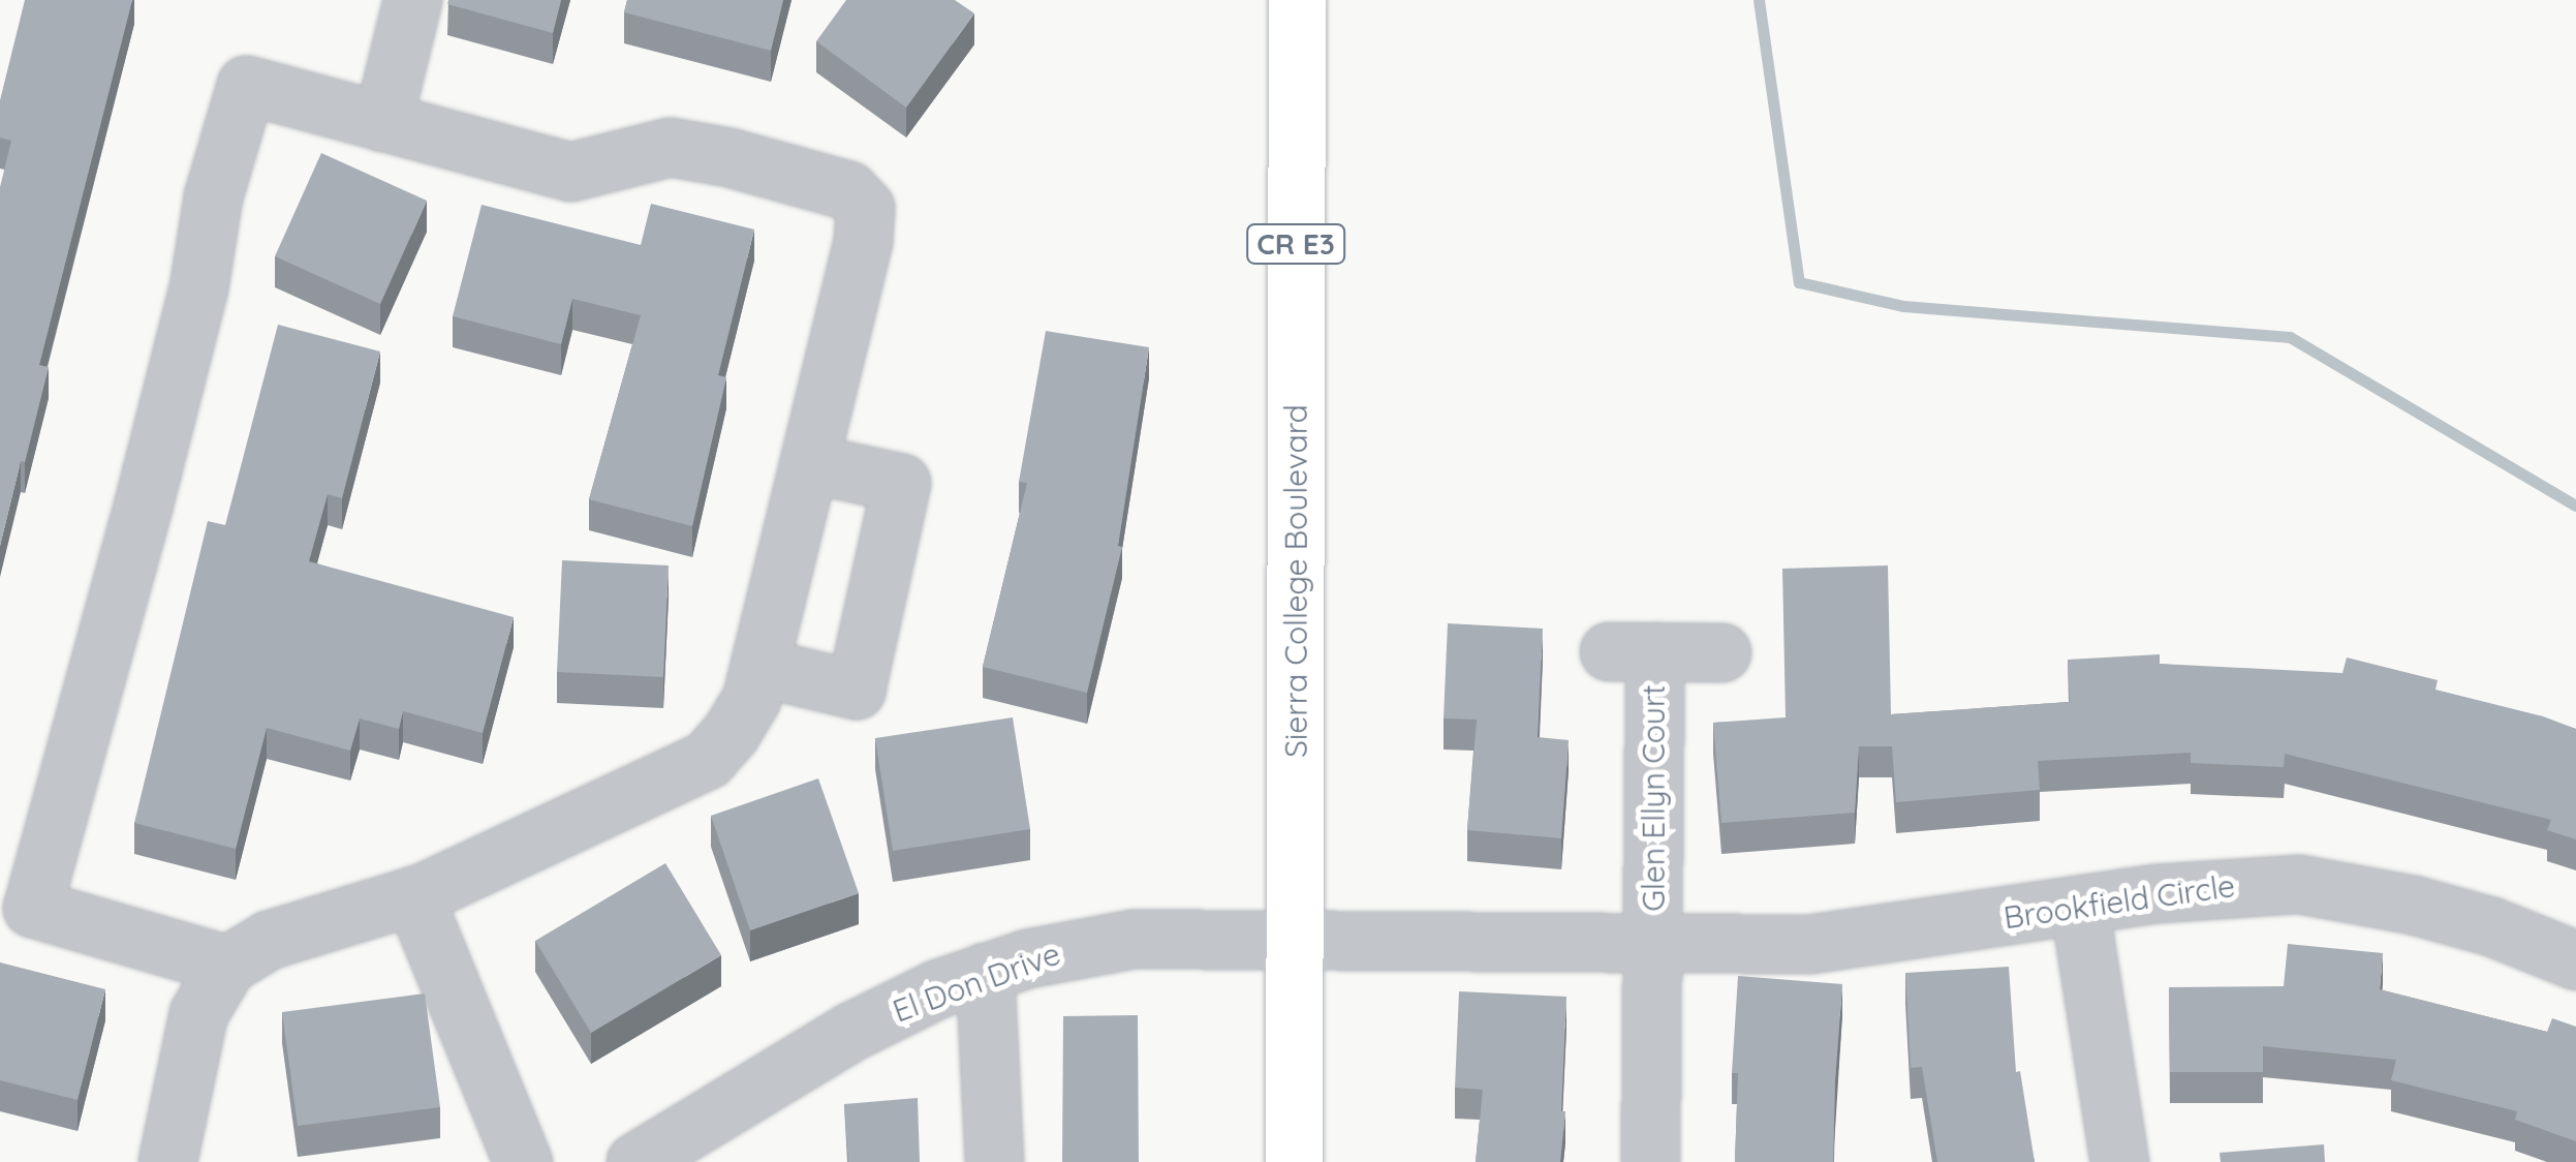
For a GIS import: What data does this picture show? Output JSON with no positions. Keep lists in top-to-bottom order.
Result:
{
  "streets": {
    "main road": ["CR E3", "Sierra College Boulevard"],
    "street": ["Glen Ellyn Court", "Brookfield Circle", "El Don Drive"]
  },
  "crossings": [
    ["Sierra College Boulevard", "Brookfield Circle"],
    ["Sierra College Boulevard", "El Don Drive"],
    ["Glen Ellyn Court", "Brookfield Circle"],
    ["Brookfield Circle", "El Don Drive"]
  ]
}
